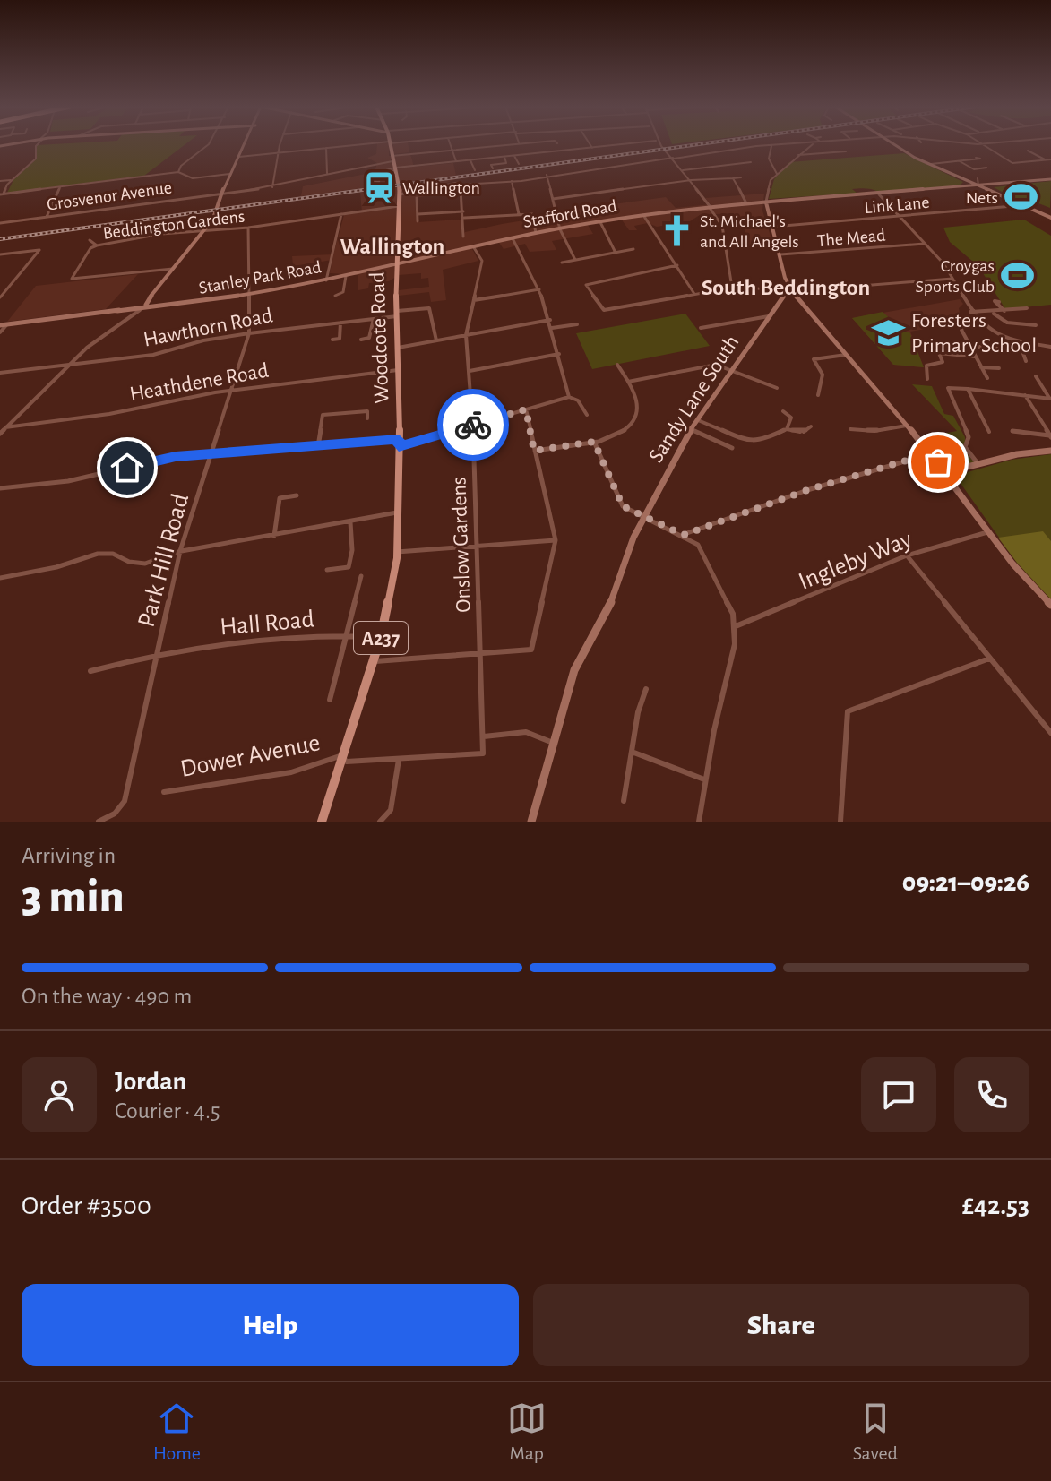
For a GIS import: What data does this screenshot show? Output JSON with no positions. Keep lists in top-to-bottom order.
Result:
{
  "streets": {
    "main road": [
      "Stafford Road",
      "Stanley Park Road",
      "Woodcote Road",
      "Sandy Lane South",
      "A237"
    ],
    "street": [
      "Grosvenor Avenue",
      "Link Lane",
      "Beddington Gardens",
      "The Mead",
      "Hawthorn Road",
      "Heathdene Road",
      "Onslow Gardens",
      "Ingleby Way",
      "Park Hill Road",
      "Hall Road",
      "Dower Avenue"
    ]
  },
  "crossings": [
    ["Grosvenor Avenue", "A237"],
    ["Stafford Road", "Stanley Park Road"],
    ["Stafford Road", "Woodcote Road"],
    ["Stafford Road", "Onslow Gardens"],
    ["Beddington Gardens", "Woodcote Road"],
    ["Beddington Gardens", "Park Hill Road"],
    ["Stanley Park Road", "Woodcote Road"],
    ["Stanley Park Road", "Park Hill Road"],
    ["Hawthorn Road", "Woodcote Road"],
    ["Hawthorn Road", "Park Hill Road"],
    ["Woodcote Road", "Heathdene Road"],
    ["Woodcote Road", "Hall Road"],
    ["Woodcote Road", "A237"],
    ["Woodcote Road", "Dower Avenue"],
    ["Heathdene Road", "Park Hill Road"],
    ["Onslow Gardens", "Dower Avenue"],
    ["Park Hill Road", "Hall Road"]
  ],
  "districts": ["Wallington", "South Beddington"],
  "places": {
    "station": ["Wallington"],
    "sports": ["Nets", "Croygas Sports Club"],
    "church": ["St. Michael's and All Angels"],
    "school or university": ["Foresters Primary School"]
  },
  "page": {
    "heading": ["3 min", "Arriving in", "09:21–09:26"],
    "panel": [
      "Jordan",
      "Courier · 4.5",
      "Order #3500",
      "£42.53"
    ],
    "bar": "On the way · 490 m",
    "buttons": ["Help", "Share"],
    "tabs": ["Home", "Map", "Saved"]
  }
}
